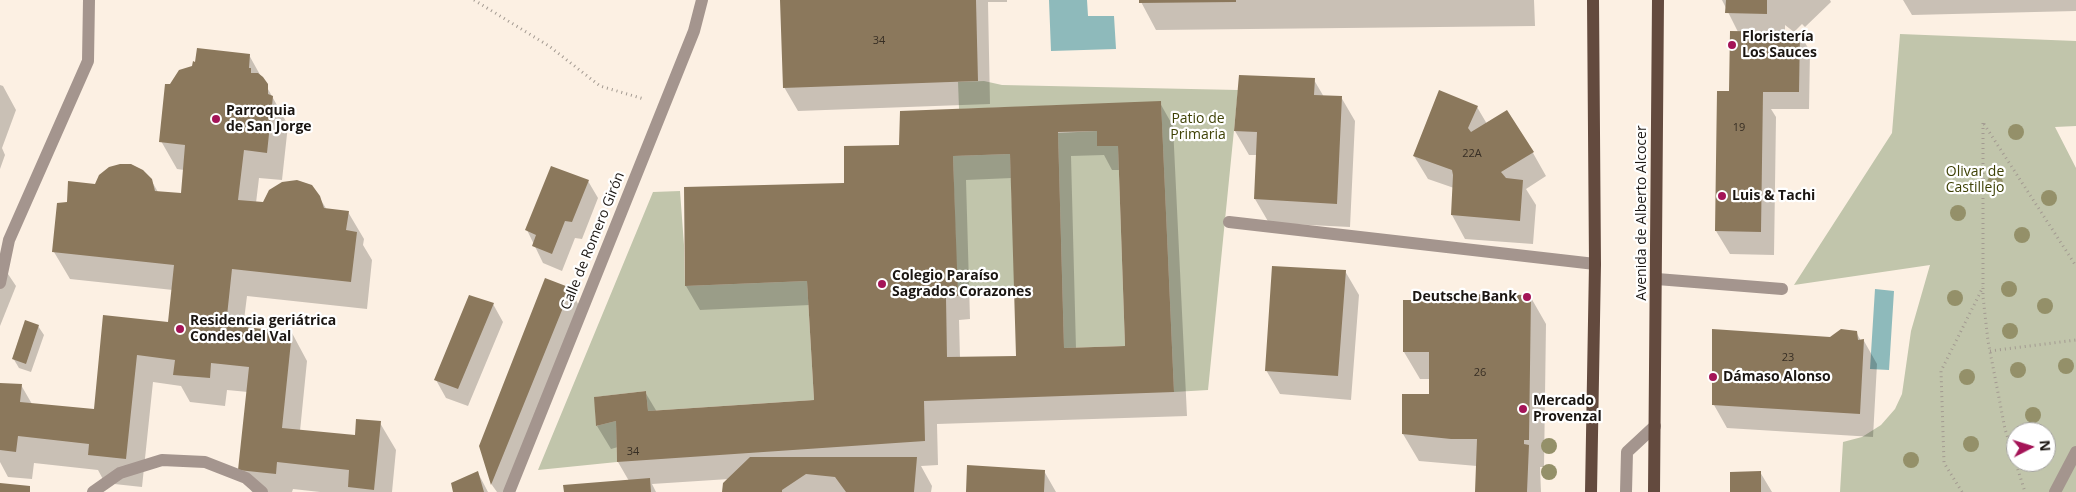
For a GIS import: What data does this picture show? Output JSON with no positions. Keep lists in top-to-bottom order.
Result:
{
  "streets": {
    "main road": ["Avenida de Alberto Alcocer"],
    "street": ["Calle de Romero Girón"]
  },
  "parks": ["Patio de Primaria", "Olivar de Castillejo"],
  "places": [
    "Floristería Los Sauces",
    "Parroquia de San Jorge",
    "Luis & Tachi",
    "Colegio Paraíso Sagrados Corazones",
    "Deutsche Bank",
    "Residencia geriátrica Condes del Val",
    "Dámaso Alonso",
    "Mercado Provenzal"
  ],
  "house_numbers": [
    "34",
    "19",
    "22A",
    "23",
    "26",
    "34"
  ],
  "north": "right"
}
